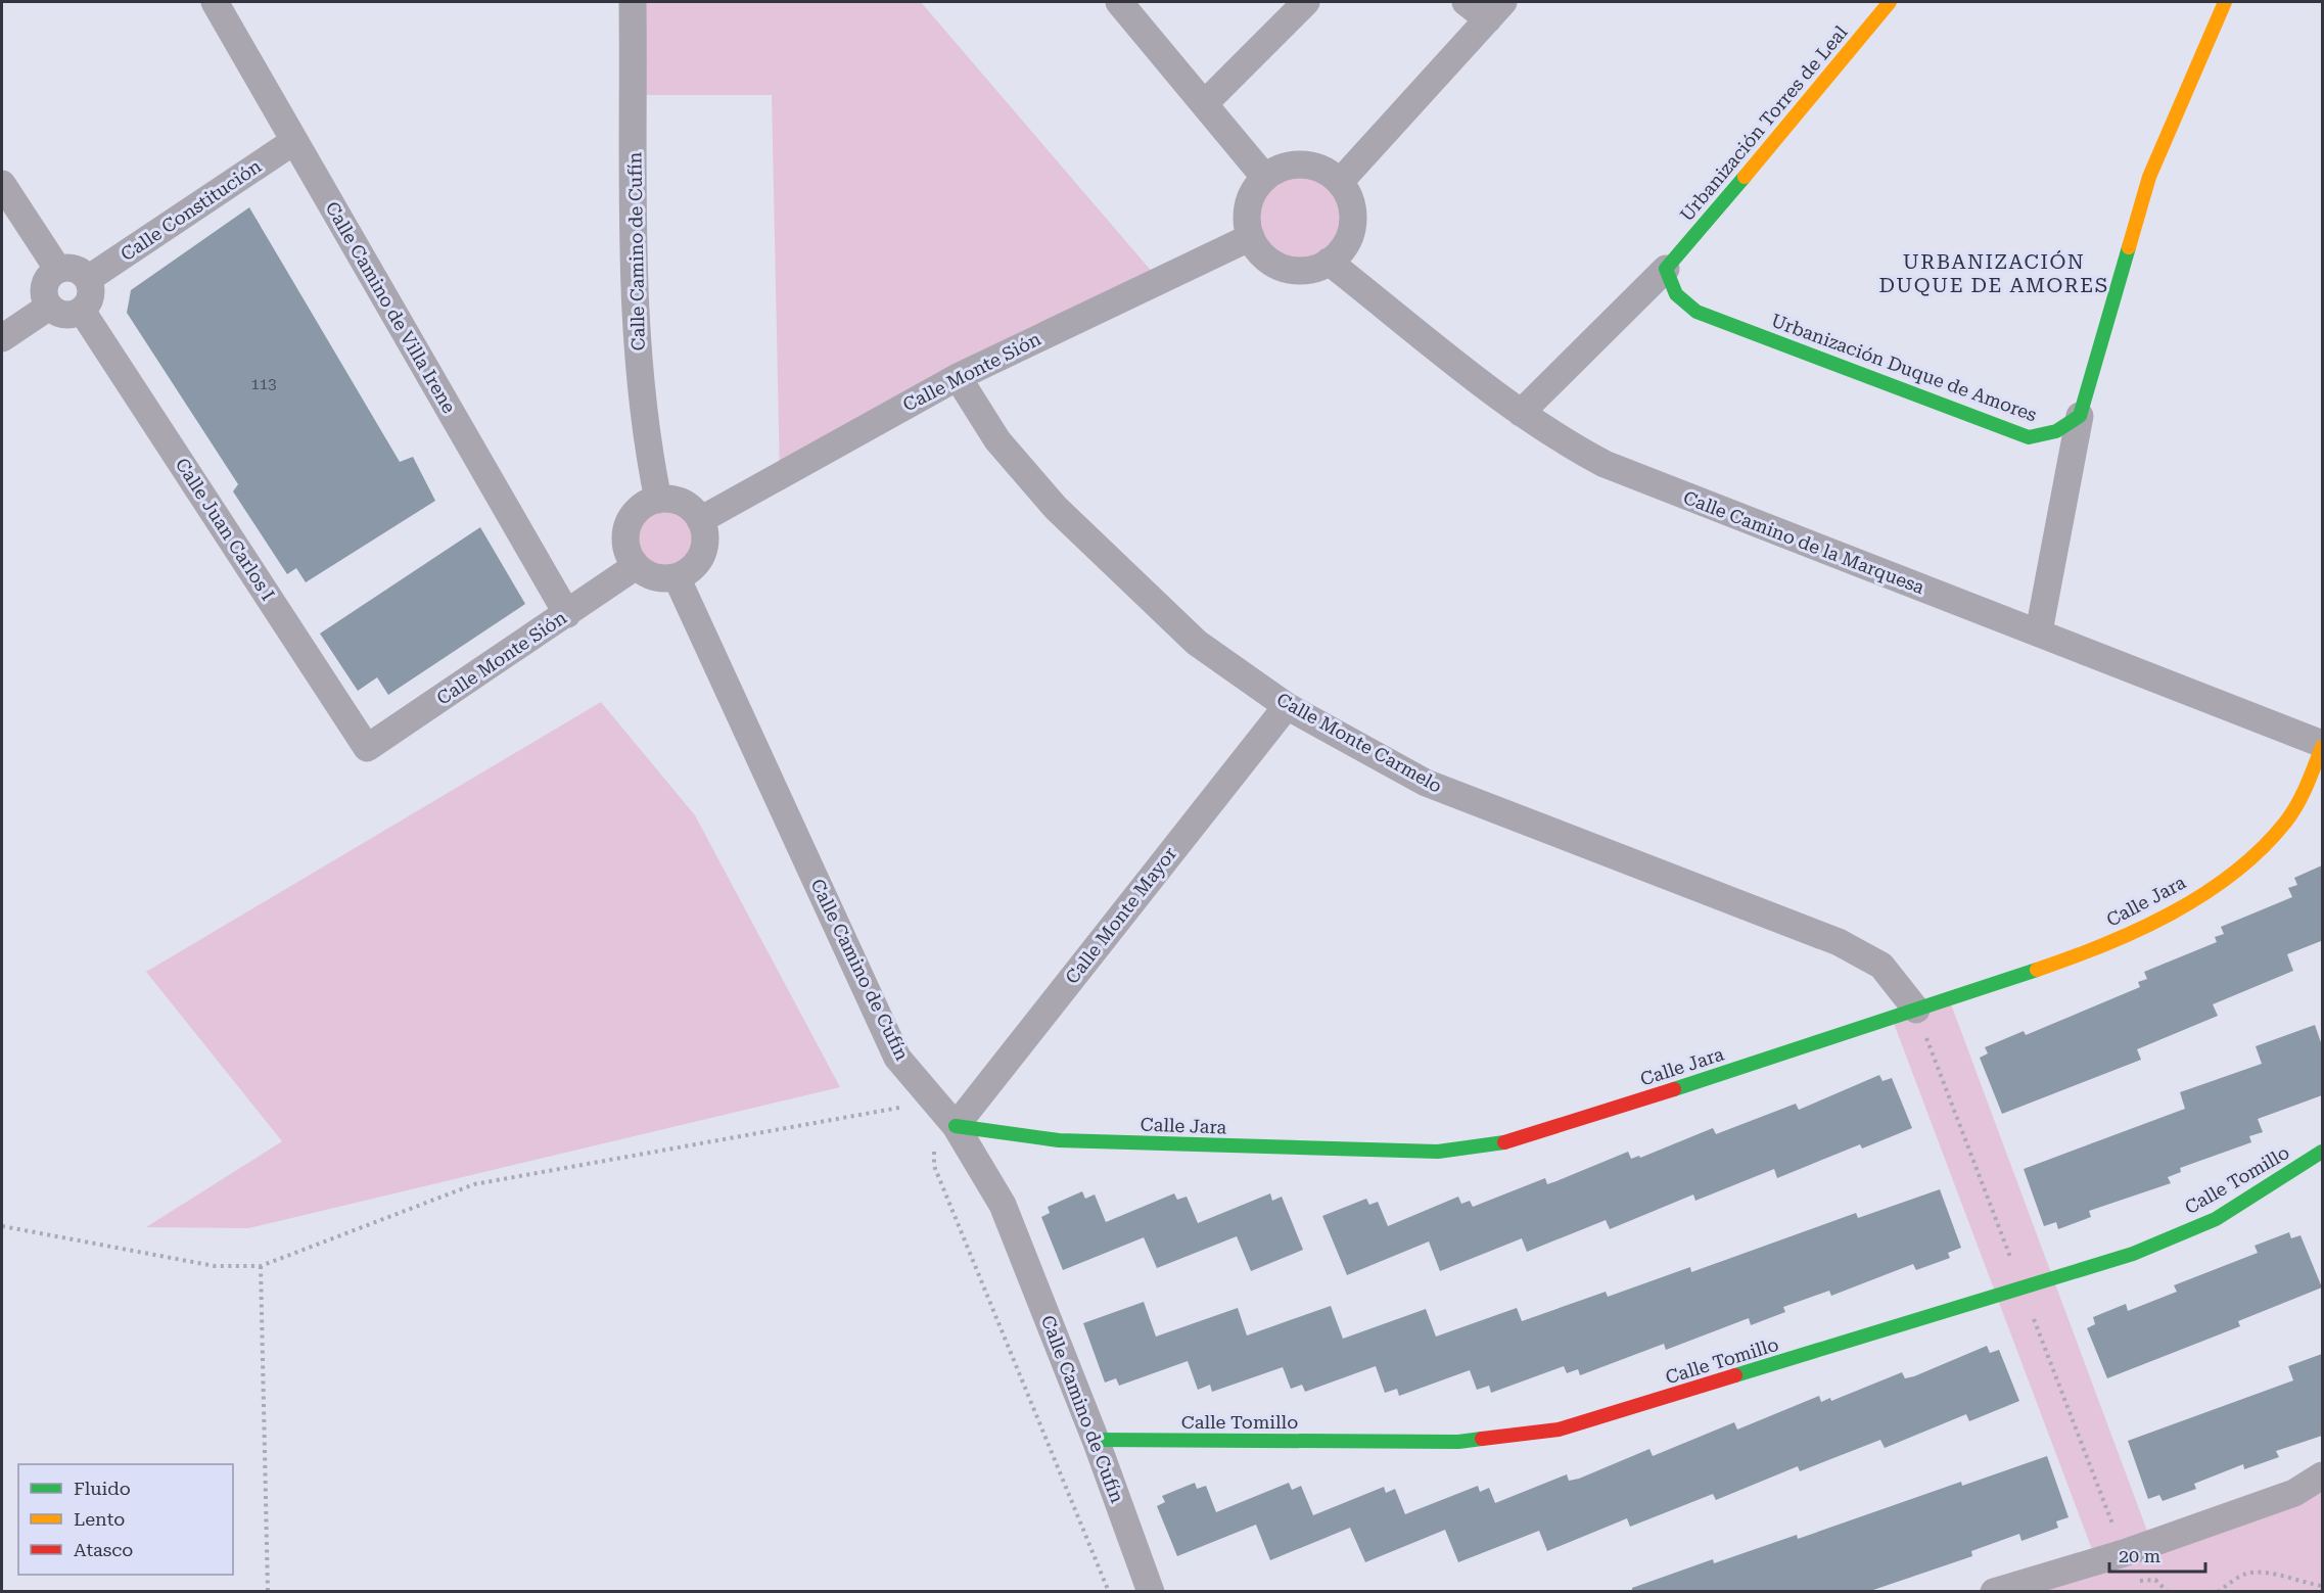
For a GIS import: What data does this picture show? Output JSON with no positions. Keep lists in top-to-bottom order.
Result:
{
  "streets": {
    "street": [
      "Urbanización Torres de Leal",
      "Calle Constitución",
      "Calle Camino de Cufín",
      "Calle Camino de Villa Irene",
      "Urbanización Duque de Amores",
      "Calle Monte Sión",
      "Calle Juan Carlos I",
      "Calle Camino de la Marquesa",
      "Calle Monte Carmelo",
      "Calle Jara",
      "Calle Monte Mayor",
      "Calle Tomillo"
    ]
  },
  "crossings": [
    ["Urbanización Torres de Leal", "Urbanización Duque de Amores"],
    ["Calle Constitución", "Calle Camino de Villa Irene"],
    ["Calle Constitución", "Calle Juan Carlos I"],
    ["Calle Camino de Cufín", "Calle Monte Sión"],
    ["Calle Camino de Cufín", "Calle Jara"],
    ["Calle Camino de Cufín", "Calle Monte Mayor"],
    ["Calle Camino de Cufín", "Calle Tomillo"],
    ["Calle Camino de Villa Irene", "Calle Monte Sión"],
    ["Calle Monte Sión", "Calle Juan Carlos I"],
    ["Calle Monte Sión", "Calle Camino de la Marquesa"],
    ["Calle Monte Sión", "Calle Monte Carmelo"],
    ["Calle Camino de la Marquesa", "Calle Jara"],
    ["Calle Monte Carmelo", "Calle Jara"],
    ["Calle Monte Carmelo", "Calle Monte Mayor"],
    ["Calle Jara", "Calle Monte Mayor"]
  ],
  "districts": ["URBANIZACIÓN DUQUE DE AMORES"],
  "house_numbers": ["113"],
  "legend": ["Fluido", "Lento", "Atasco"],
  "scale_bar": "20 m"
}
